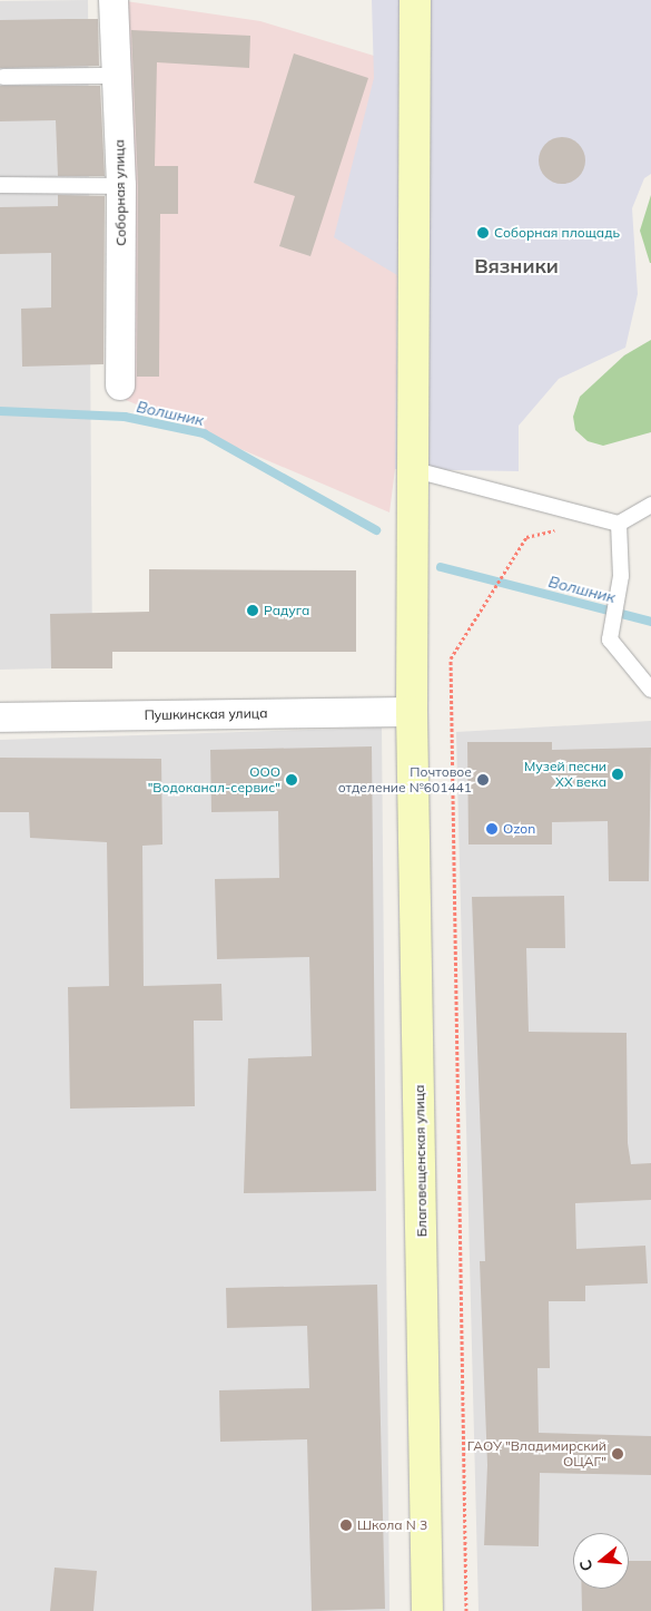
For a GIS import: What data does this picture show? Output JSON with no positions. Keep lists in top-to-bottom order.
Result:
{
  "streets": {
    "main road": ["Благовещенская улица"],
    "street": ["Соборная улица", "Пушкинская улица"]
  },
  "crossings": [
    ["Пушкинская улица", "Благовещенская улица"]
  ],
  "districts": ["Вязники"],
  "water": ["Волшник"],
  "places": [
    "Соборная площадь",
    "Радуга",
    "Музей песни XX века",
    "ООО \"Водоканал-сервис\"",
    "Почтовое отделение №601441",
    "Ozon",
    "ГАОУ \"Владимирский ОЦАГ\"",
    "Школа N 3"
  ],
  "north": "left"
}
